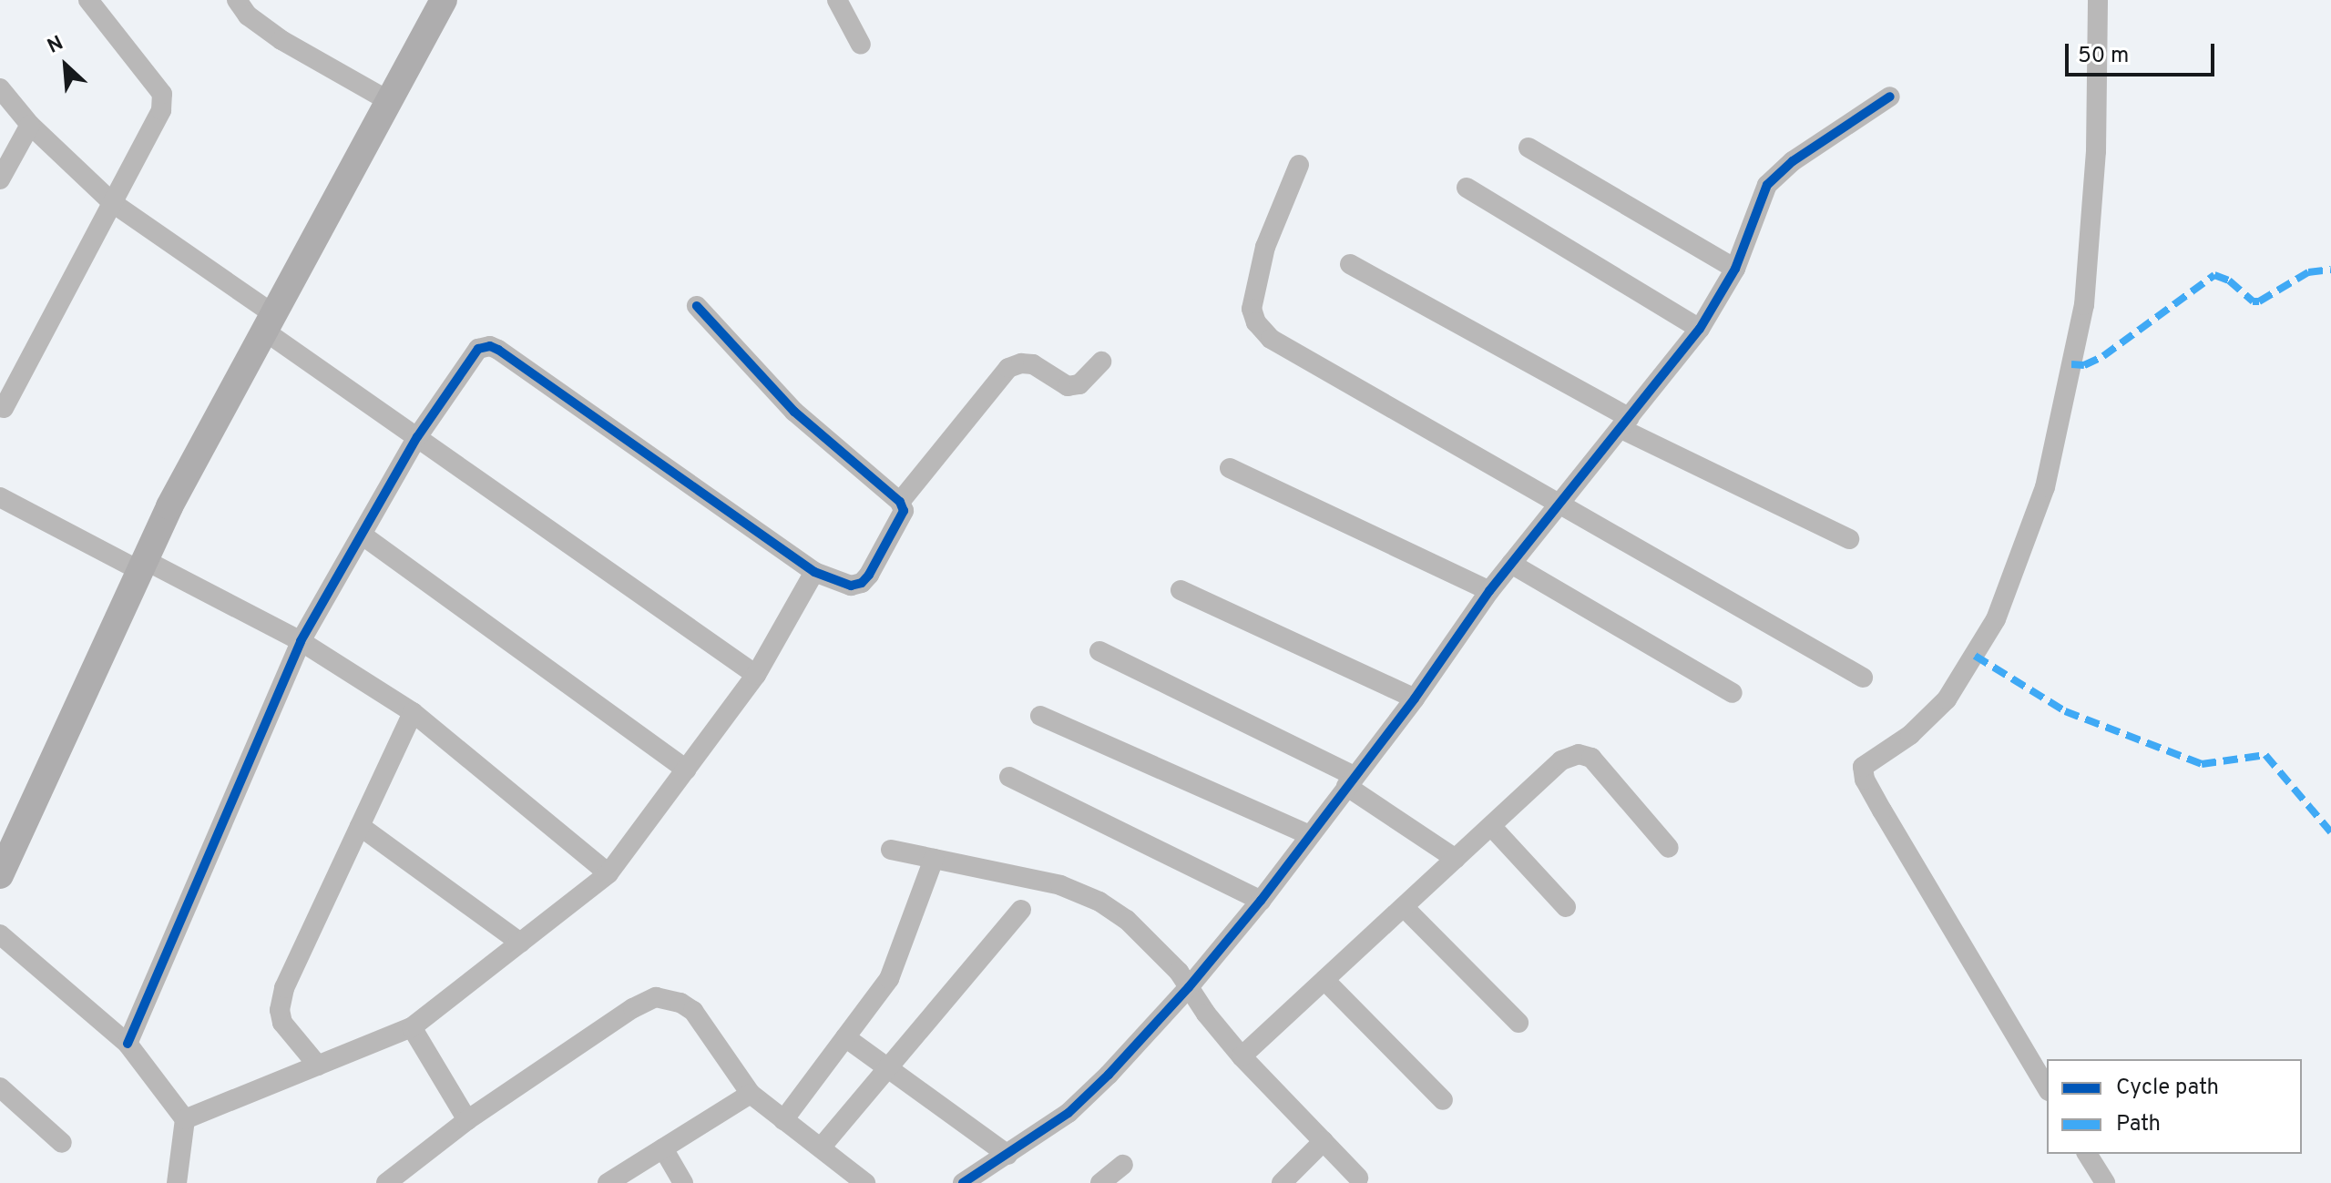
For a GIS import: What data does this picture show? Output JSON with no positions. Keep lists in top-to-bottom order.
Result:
{
  "legend": ["Cycle path", "Path"],
  "scale_bar": "50 m",
  "north": "top left"
}
